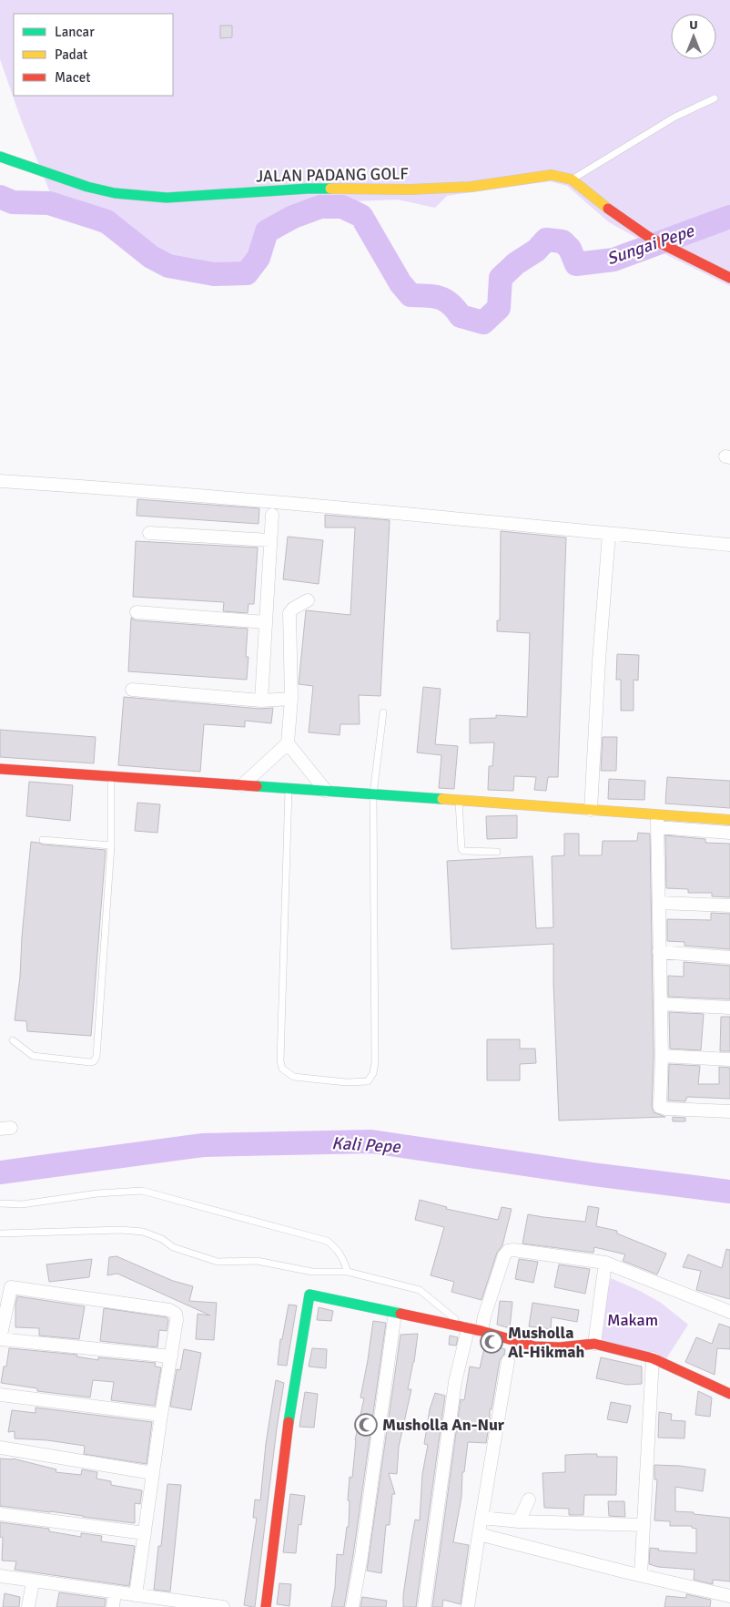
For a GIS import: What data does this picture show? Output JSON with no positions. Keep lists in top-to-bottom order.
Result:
{
  "streets": {
    "street": ["JALAN PADANG GOLF"]
  },
  "water": ["Sungai Pepe", "Kali Pepe"],
  "parks": ["Makam"],
  "places": {
    "mosque": ["Musholla Al-Hikmah", "Musholla An-Nur"]
  },
  "legend": ["Lancar", "Padat", "Macet"],
  "north": "top"
}
